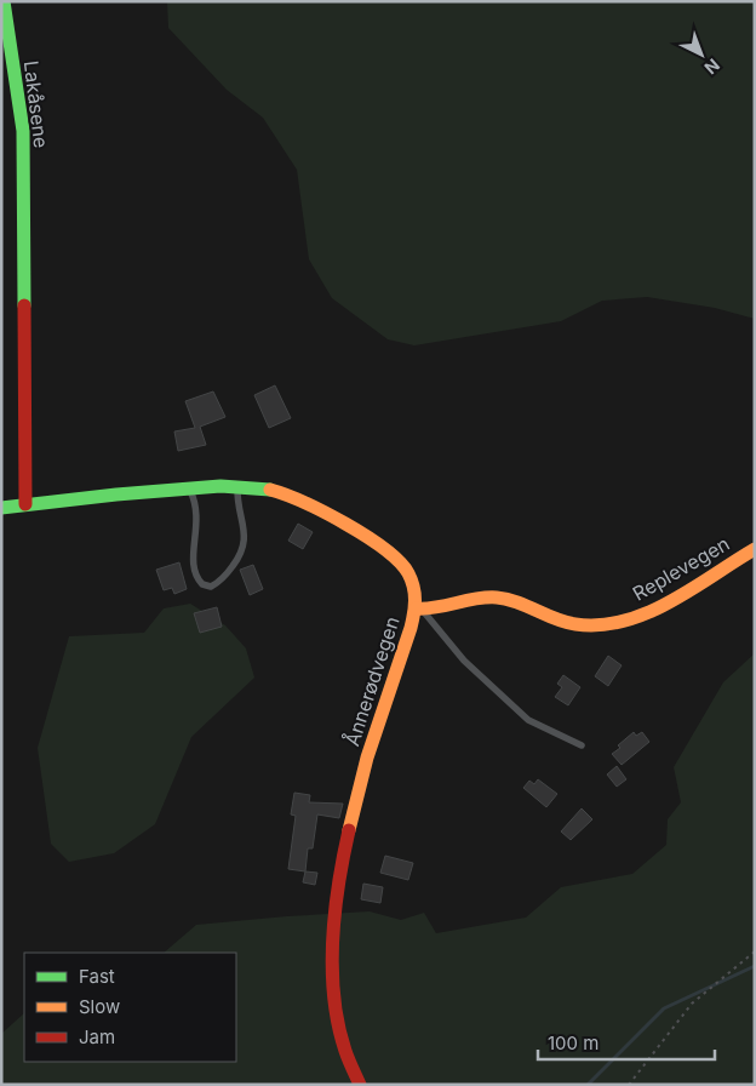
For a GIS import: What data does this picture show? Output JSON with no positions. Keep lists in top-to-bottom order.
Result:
{
  "streets": {
    "main road": ["Lakåsene", "Replevegen", "Ånnerødvegen"]
  },
  "crossings": [
    ["Lakåsene", "Ånnerødvegen"],
    ["Replevegen", "Ånnerødvegen"]
  ],
  "legend": ["Fast", "Slow", "Jam"],
  "scale_bar": "100 m",
  "north": "bottom right"
}
